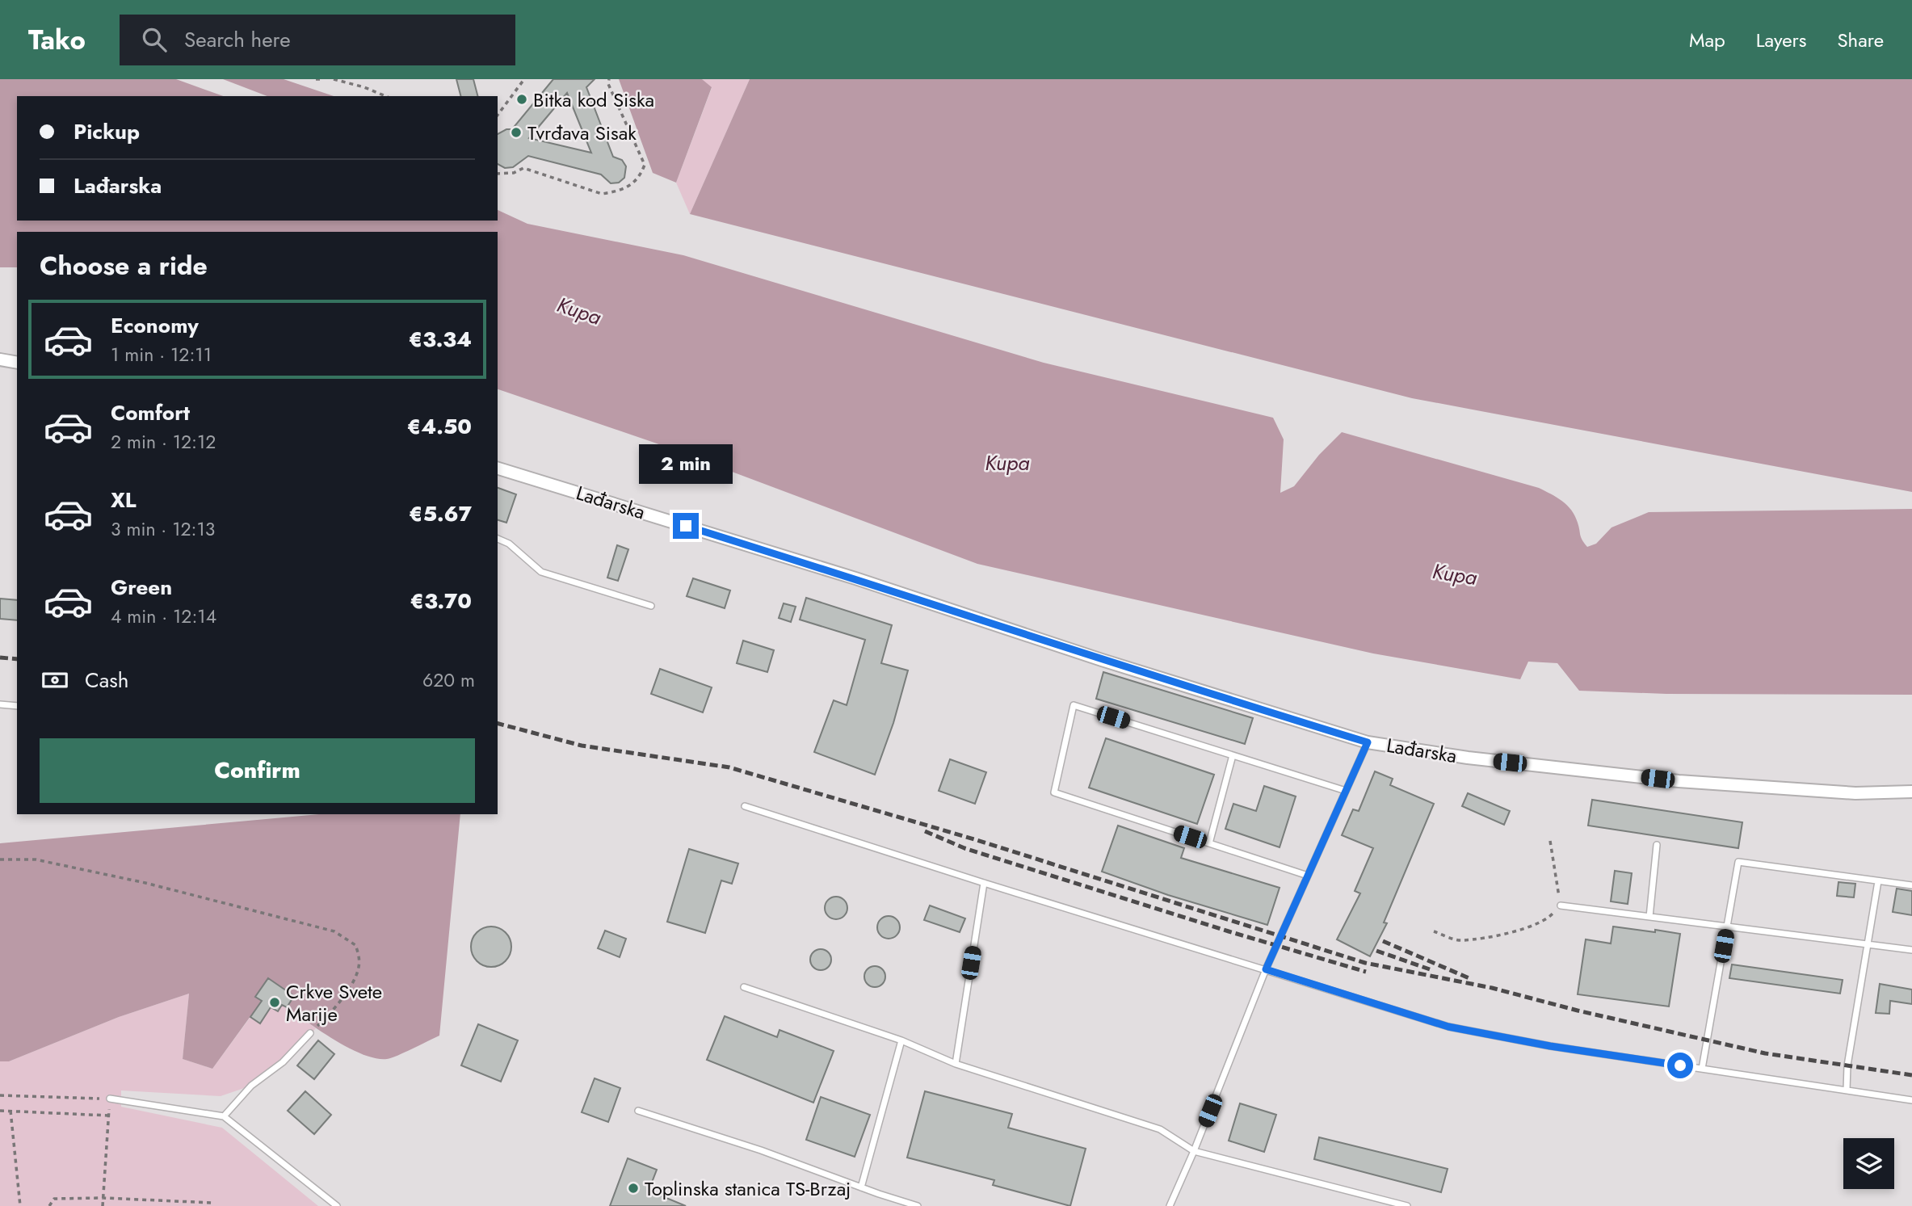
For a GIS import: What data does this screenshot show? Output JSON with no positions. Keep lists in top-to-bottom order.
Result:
{
  "streets": {
    "street": ["Lađarska"]
  },
  "water": ["Kupa"],
  "places": [
    "Bitka kod Siska",
    "Tvrđava Sisak",
    "Crkve Svete Marije",
    "Toplinska stanica TS-Brzaj"
  ],
  "page": {
    "header": "Tako",
    "search": "Search here",
    "nav": ["Map", "Layers", "Share"],
    "banner": ["Pickup", "Lađarska"],
    "heading": "Choose a ride",
    "list": [
      {
        "name": "Economy",
        "note": "1 min · 12:11",
        "value": "€3.34"
      },
      {
        "name": "Comfort",
        "note": "2 min · 12:12",
        "value": "€4.50"
      },
      {
        "name": "XL",
        "note": "3 min · 12:13",
        "value": "€5.67"
      },
      {
        "name": "Green",
        "note": "4 min · 12:14",
        "value": "€3.70"
      }
    ],
    "bubble": "2 min",
    "pay": ["Cash", "620 m"],
    "buttons": "Confirm"
  }
}
